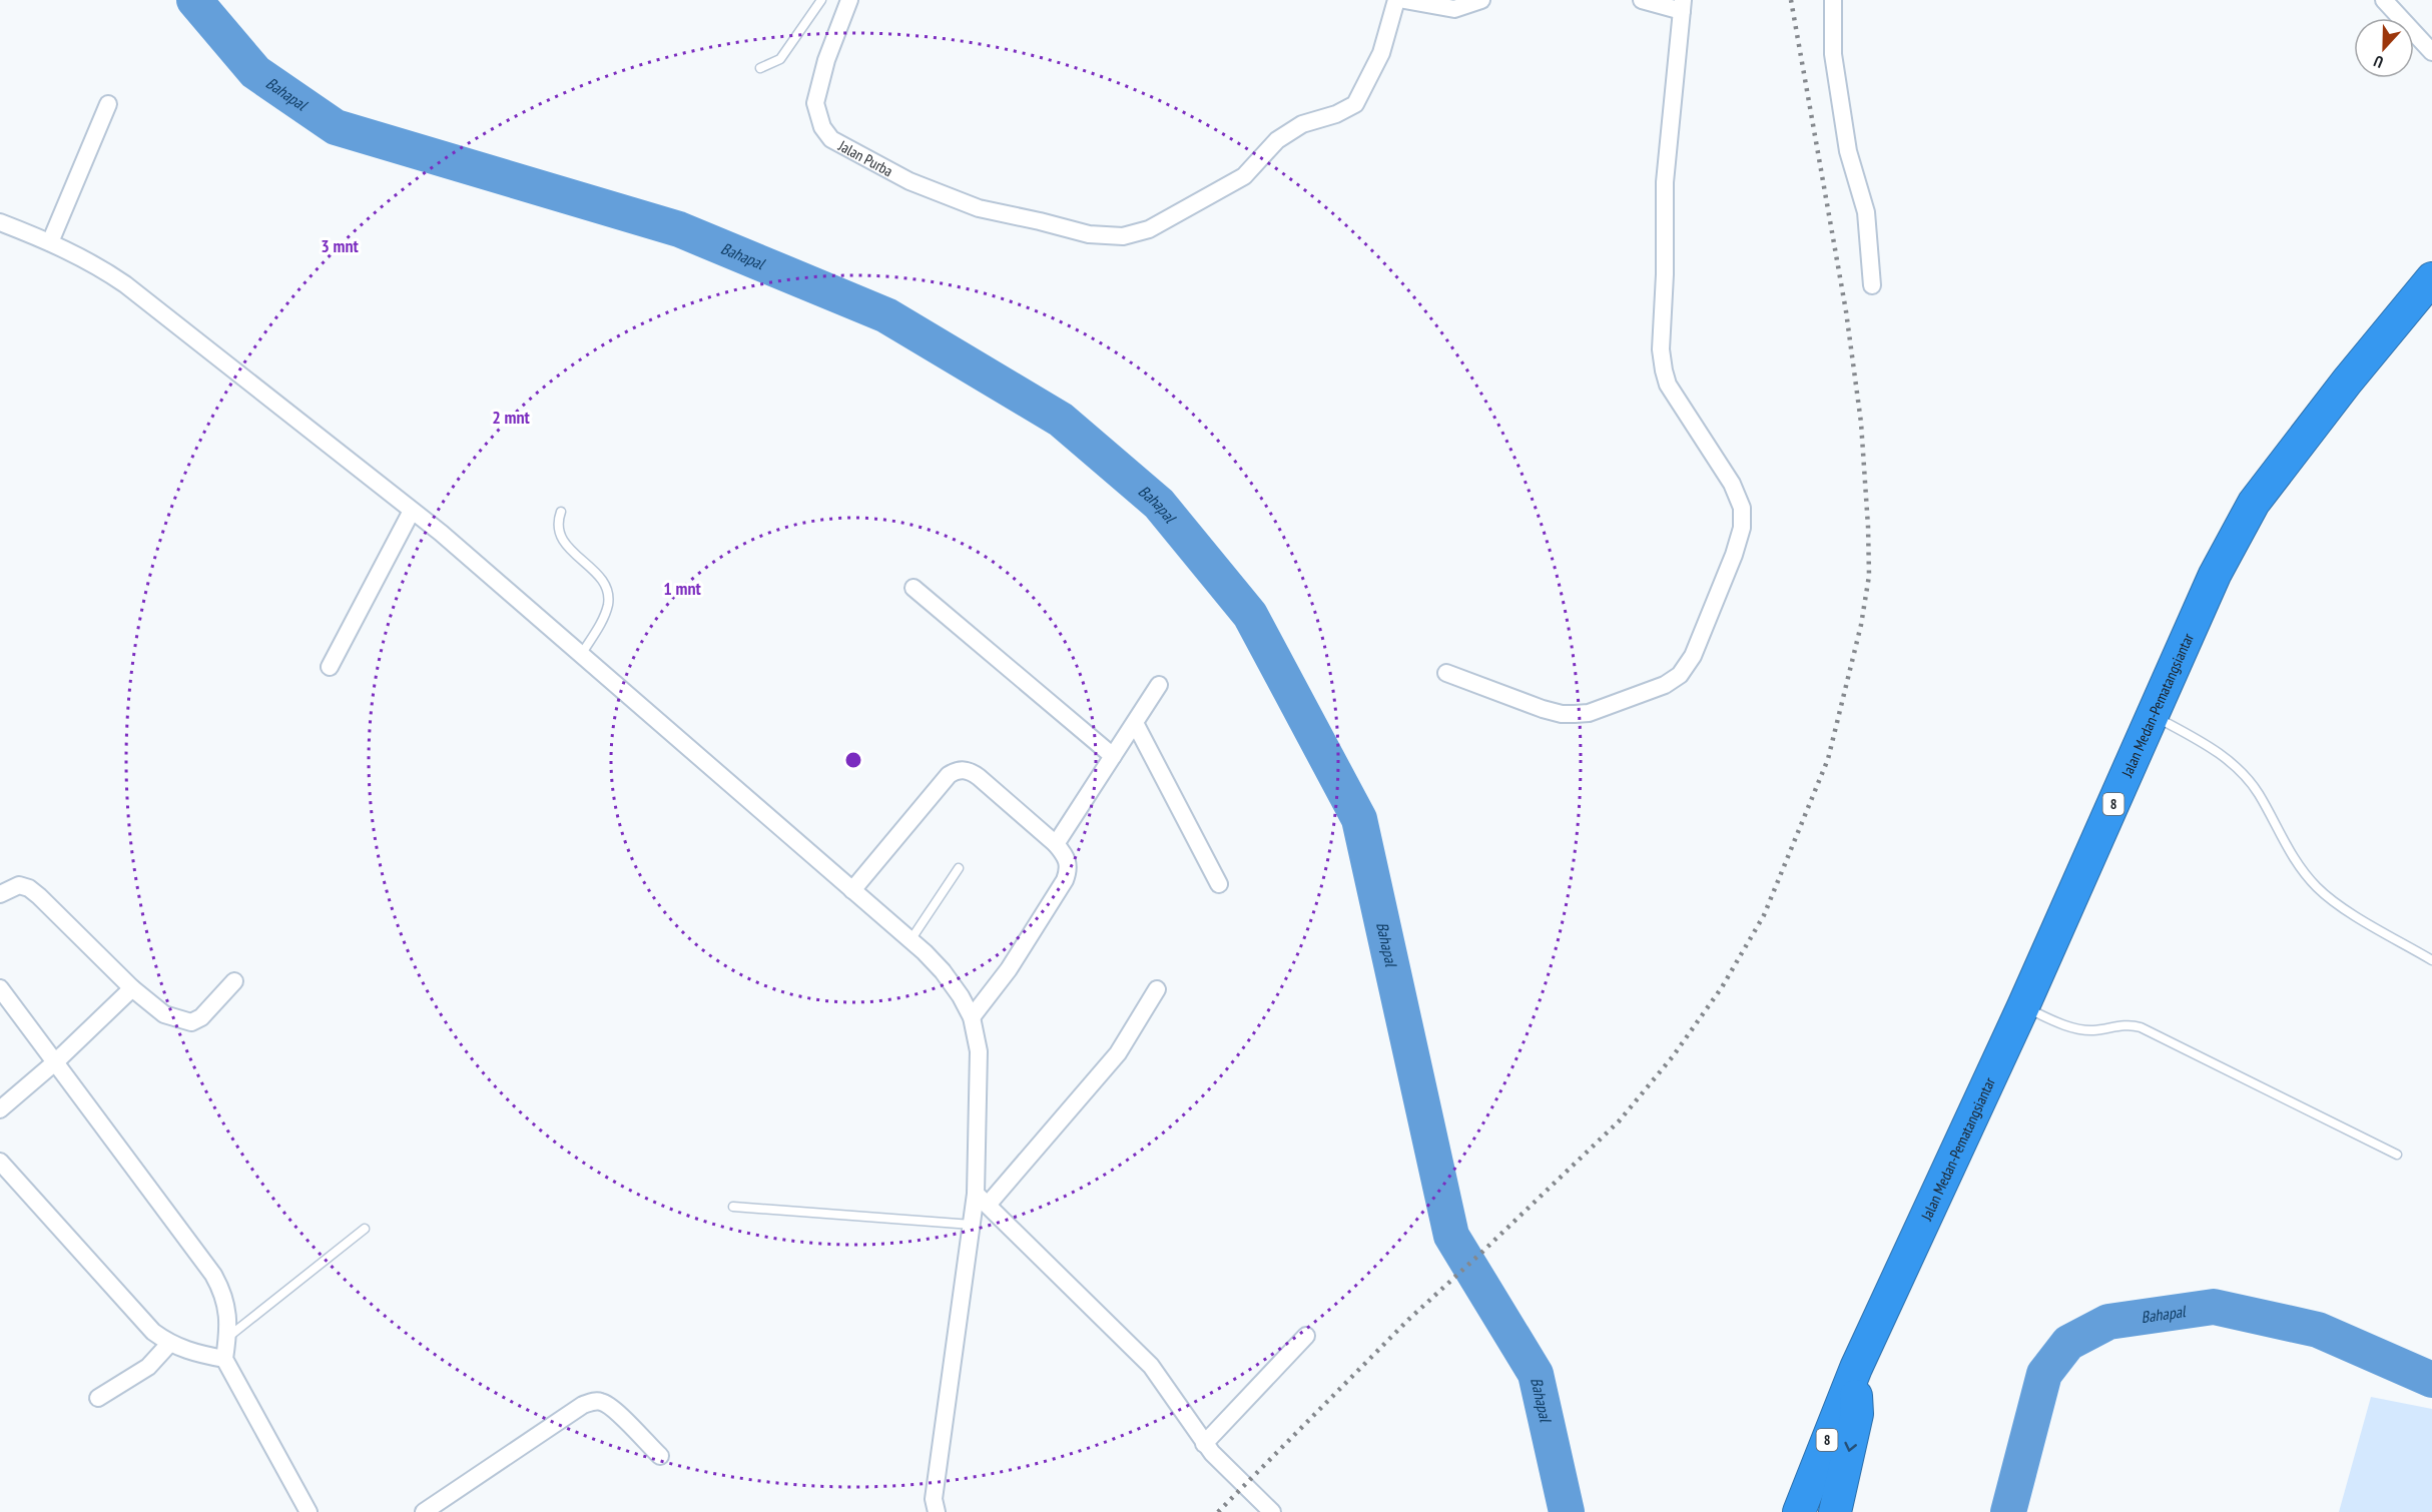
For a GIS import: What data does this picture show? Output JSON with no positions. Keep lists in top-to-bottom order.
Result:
{
  "streets": {
    "highway": ["Jalan Medan-Pematangsiantar", "8"],
    "street": ["Jalan Purba"]
  },
  "crossings": [
    ["Jalan Medan-Pematangsiantar", "8"]
  ],
  "water": ["Bahapal"],
  "north": "bottom",
  "rings": ["3 mnt", "2 mnt", "1 mnt"]
}
